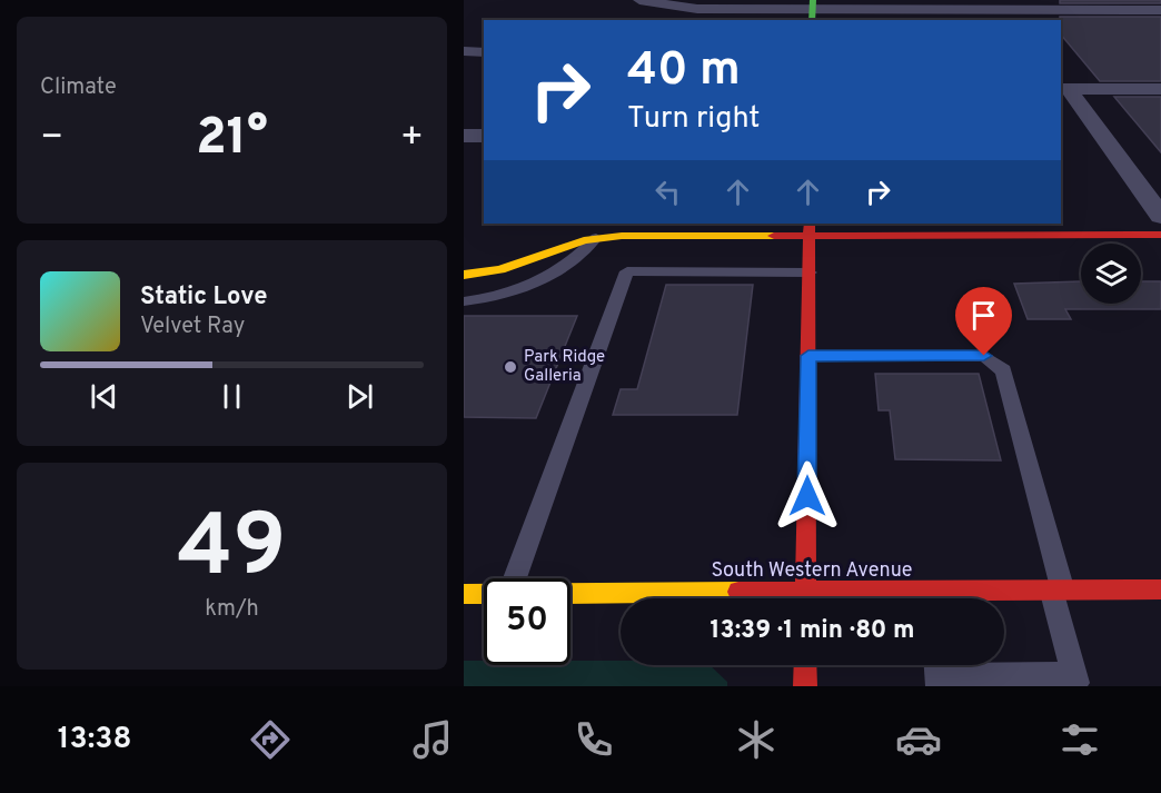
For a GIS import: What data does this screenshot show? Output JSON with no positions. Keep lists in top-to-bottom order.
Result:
{
  "streets": {
    "street": ["South Western Avenue"]
  },
  "places": ["Park Ridge Galleria"],
  "page": {
    "tile": [
      "Climate",
      ["49", "km/h"]
    ],
    "turn": ["40 m", "Turn right"],
    "heat": ["−", "21°", "+"],
    "song": ["Static Love", "Velvet Ray"],
    "limit": "50",
    "trip": "13:39 · 1 min · 80 m",
    "tabs": "13:38"
  }
}
